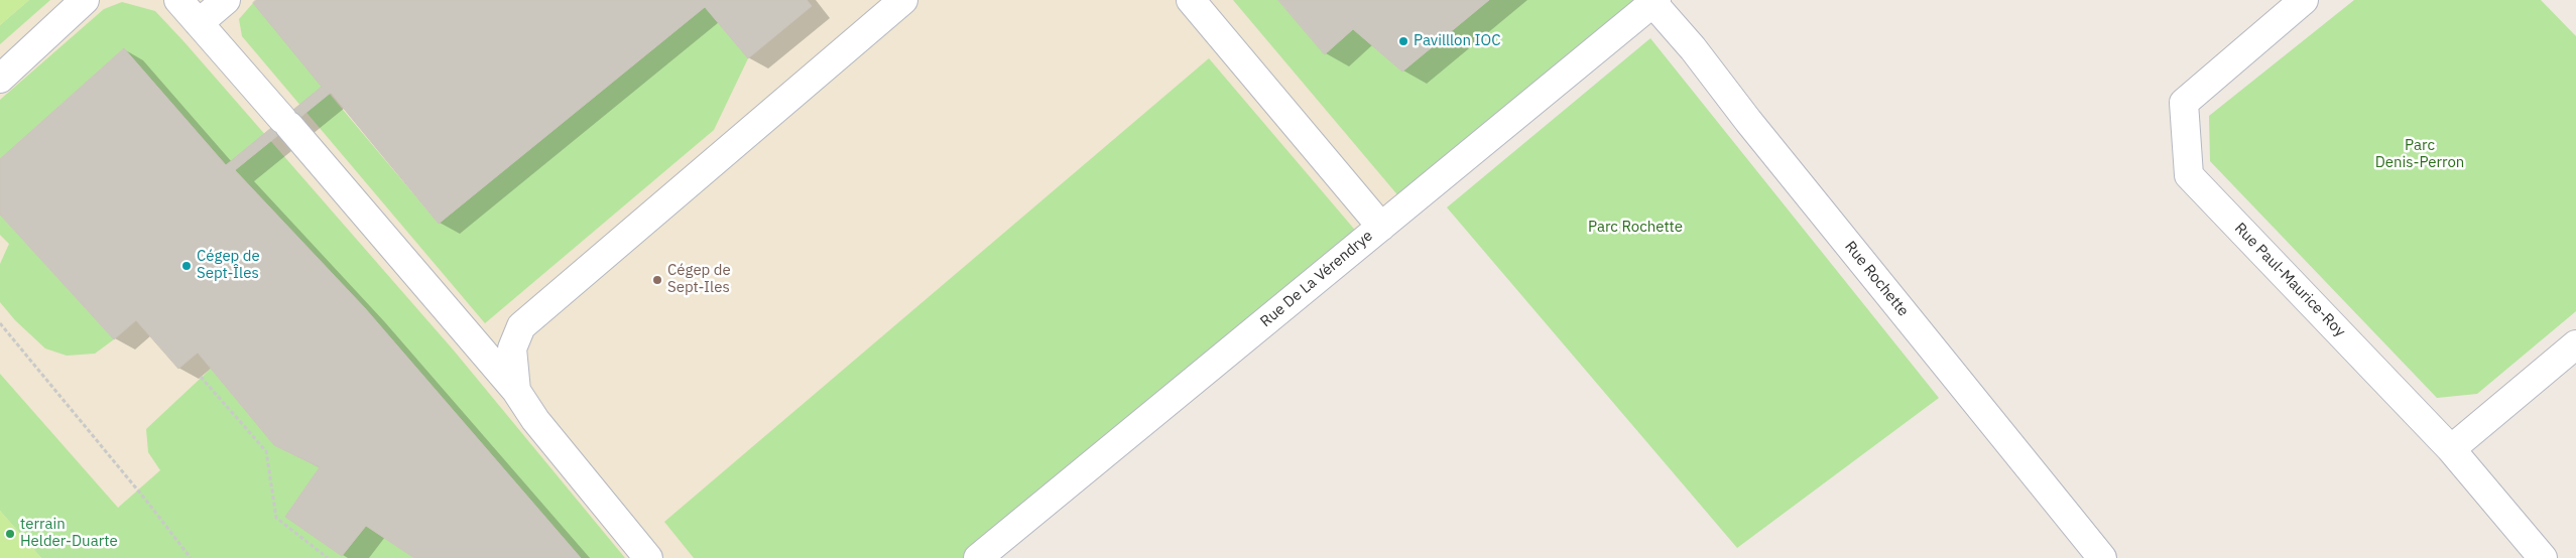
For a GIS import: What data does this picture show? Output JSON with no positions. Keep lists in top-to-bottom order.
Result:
{
  "streets": {
    "street": ["Rue De La Vérendrye", "Rue Rochette", "Rue Paul-Maurice-Roy"]
  },
  "crossings": [
    ["Rue De La Vérendrye", "Rue Rochette"]
  ],
  "parks": ["Parc Denis-Perron", "Parc Rochette"],
  "places": [
    "Pavilllon IOC",
    "Cégep de Sept-Îles",
    "Cégep de Sept-Iles",
    "terrain Helder-Duarte"
  ]
}
